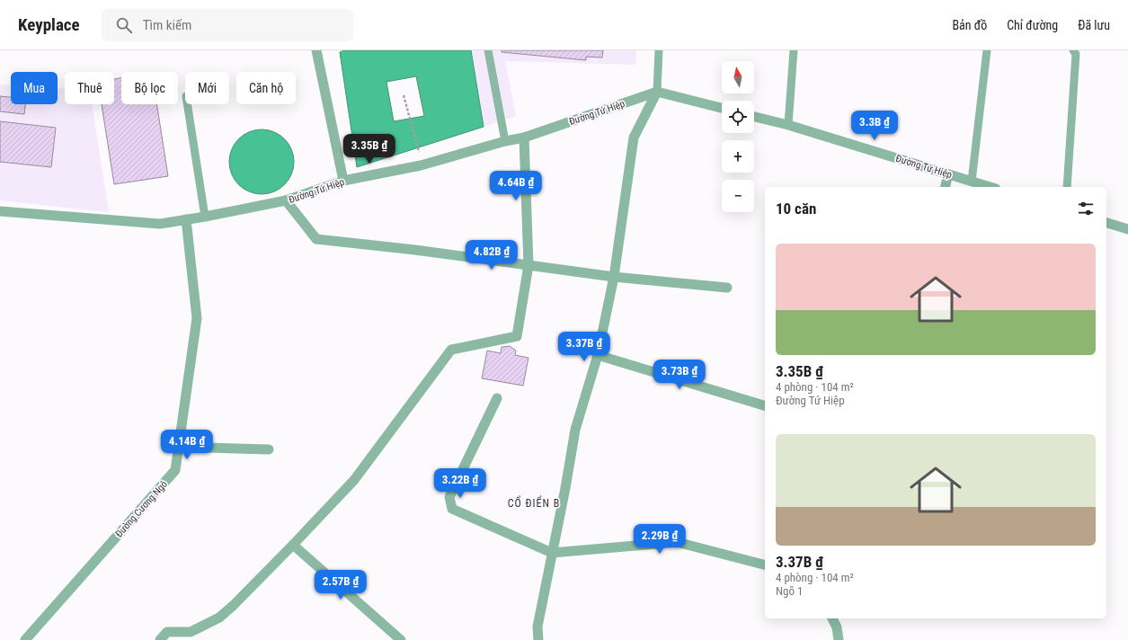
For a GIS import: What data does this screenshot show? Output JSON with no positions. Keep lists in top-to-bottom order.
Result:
{
  "streets": {
    "street": ["Đường Tứ Hiệp", "Đường Cương Ngô"]
  },
  "crossings": [
    ["Đường Tứ Hiệp", "Đường Cương Ngô"]
  ],
  "districts": ["CỔ ĐIỂN B"],
  "north": "top",
  "page": {
    "header": "Keyplace",
    "search": "Tìm kiếm",
    "nav": ["Bản đồ", "Chỉ đường", "Đã lưu"],
    "map_buttons": ["+", "−"],
    "chip": [
      "Mua",
      "Thuê",
      "Bộ lọc",
      "Mới",
      "Căn hộ"
    ],
    "price": [
      "3.3B ₫",
      "3.35B ₫",
      "4.64B ₫",
      "4.82B ₫",
      "3.37B ₫",
      "3.73B ₫",
      "4.14B ₫",
      "3.22B ₫",
      "2.29B ₫",
      "2.57B ₫"
    ],
    "heading": "10 căn",
    "list": [
      {
        "name": "3.35B ₫",
        "note": "4 phòng · 104 m² · Đường Tứ Hiệp"
      },
      {
        "name": "3.37B ₫",
        "note": "4 phòng · 104 m² · Ngõ 1"
      }
    ]
  }
}
